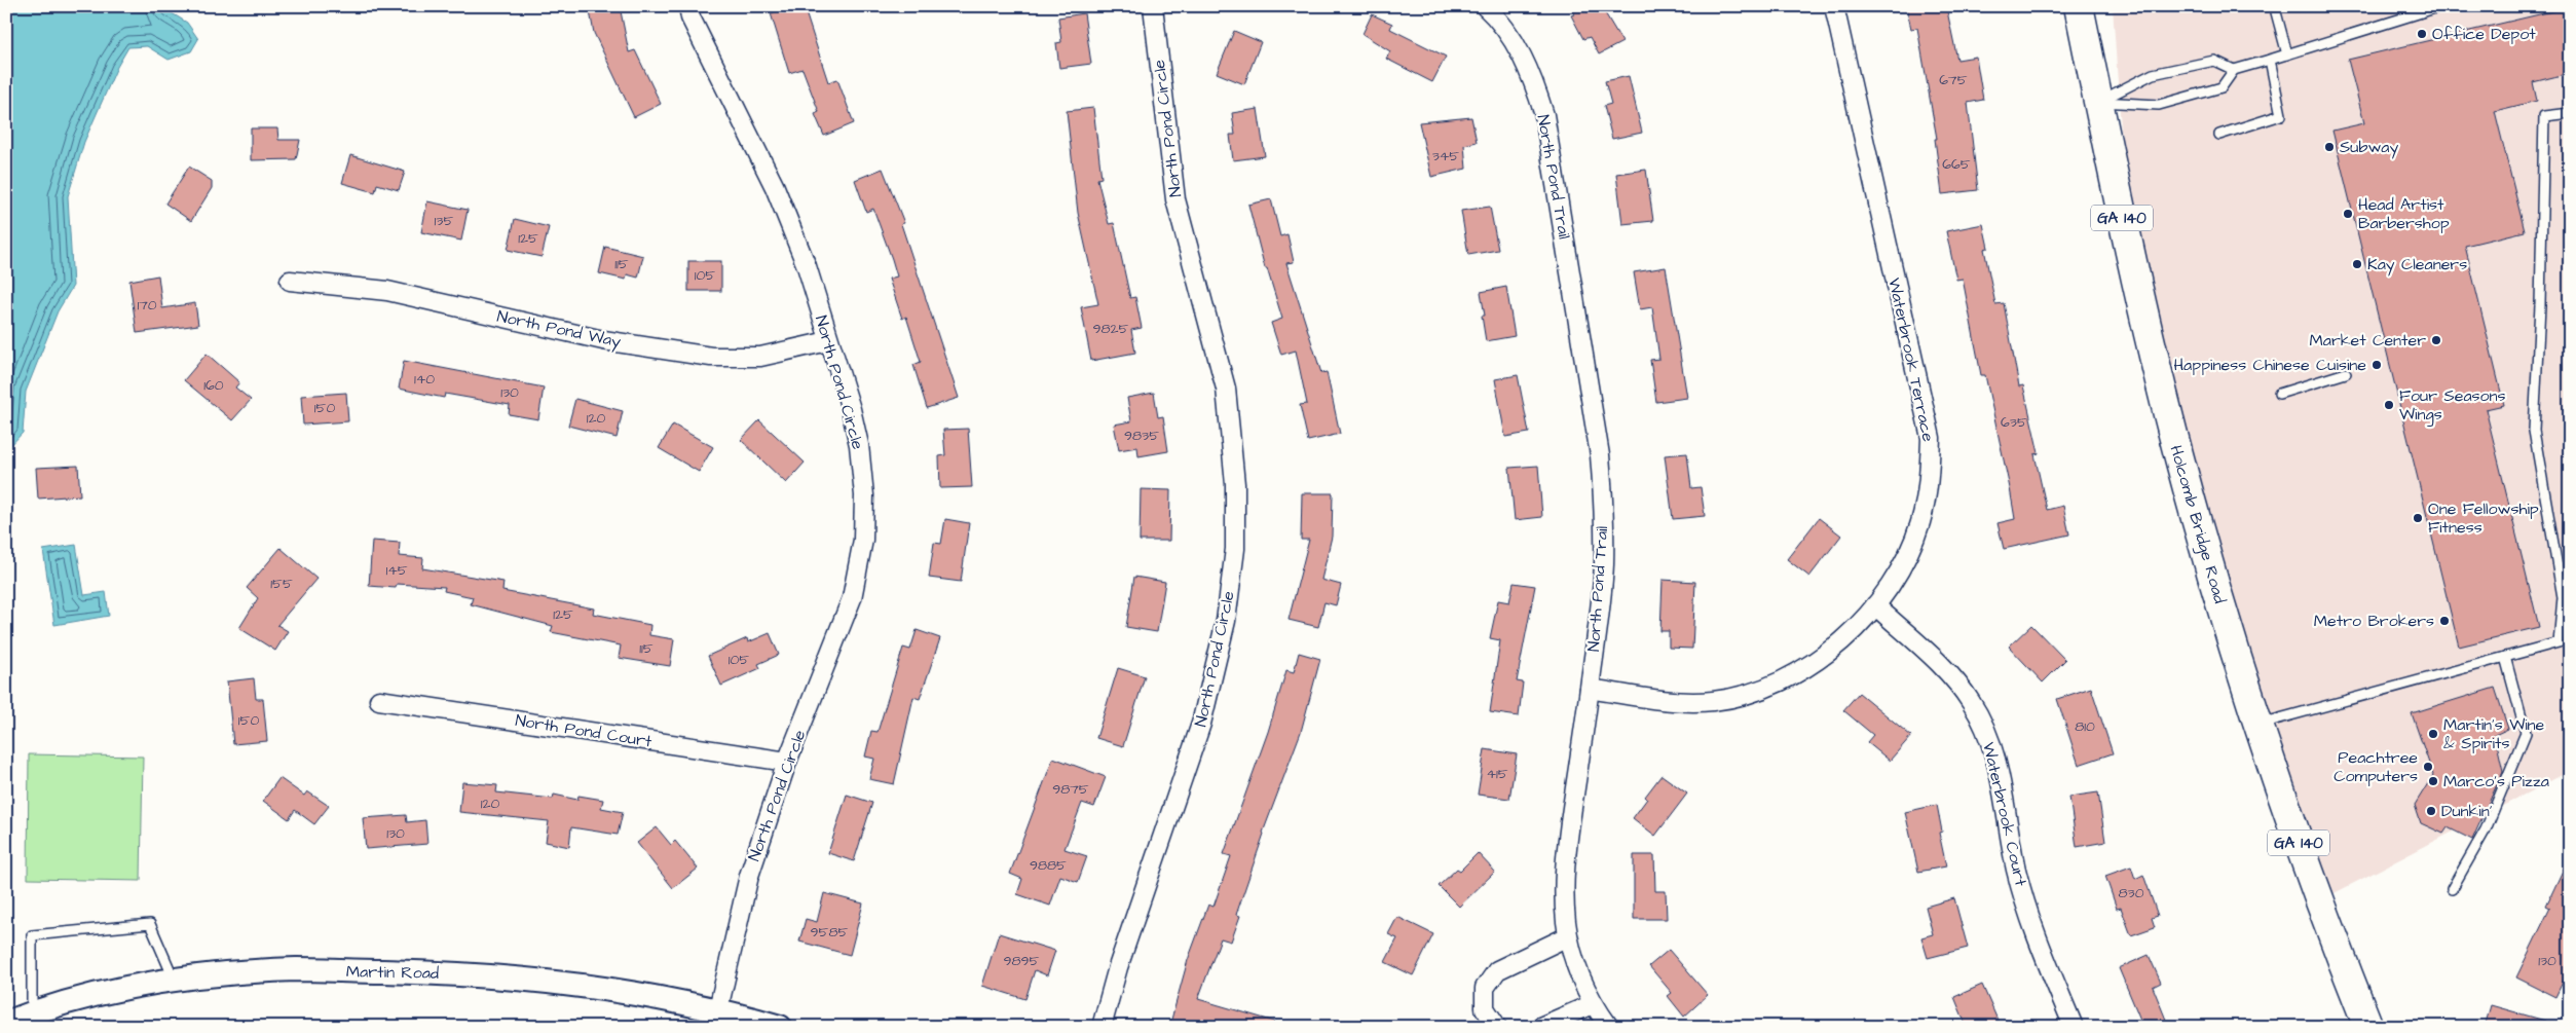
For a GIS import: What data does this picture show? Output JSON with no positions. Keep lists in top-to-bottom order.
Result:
{
  "streets": {
    "main road": ["GA 140", "Holcomb Bridge Road"],
    "street": [
      "North Pond Circle",
      "North Pond Trail",
      "North Pond Way",
      "Waterbrook Terrace",
      "North Pond Court",
      "Waterbrook Court",
      "Martin Road"
    ]
  },
  "crossings": [
    ["North Pond Circle", "North Pond Way"],
    ["North Pond Circle", "North Pond Court"],
    ["North Pond Circle", "Martin Road"],
    ["North Pond Trail", "Waterbrook Terrace"],
    ["Waterbrook Terrace", "Waterbrook Court"]
  ],
  "places": [
    "Office Depot",
    "Subway",
    "Head Artist Barbershop",
    "Kay Cleaners",
    "Market Center",
    "Happiness Chinese Cuisine",
    "Four Seasons Wings",
    "One Fellowship Fitness",
    "Metro Brokers",
    "Martin's Wine & Spirits",
    "Peachtree Computers",
    "Marco's Pizza",
    "Dunkin'"
  ],
  "house_numbers": [
    "675",
    "345",
    "665",
    "135",
    "125",
    "115",
    "105",
    "170",
    "9825",
    "140",
    "160",
    "130",
    "150",
    "120",
    "635",
    "9835",
    "145",
    "155",
    "125",
    "115",
    "105",
    "150",
    "810",
    "415",
    "9875",
    "120",
    "130",
    "9885",
    "830",
    "9585",
    "9895",
    "130"
  ]
}
